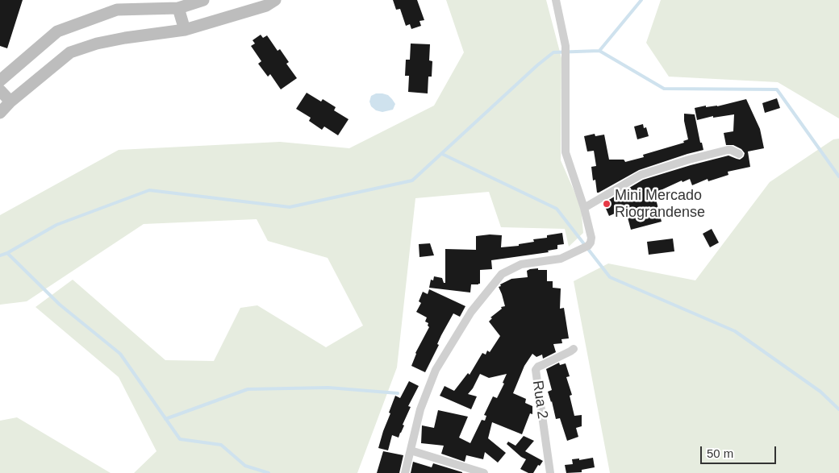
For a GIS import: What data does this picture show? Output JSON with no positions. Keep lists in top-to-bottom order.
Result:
{
  "streets": {
    "street": ["Rua 2"]
  },
  "places": ["Mini Mercado Riograndense"],
  "scale_bar": "50 m"
}
